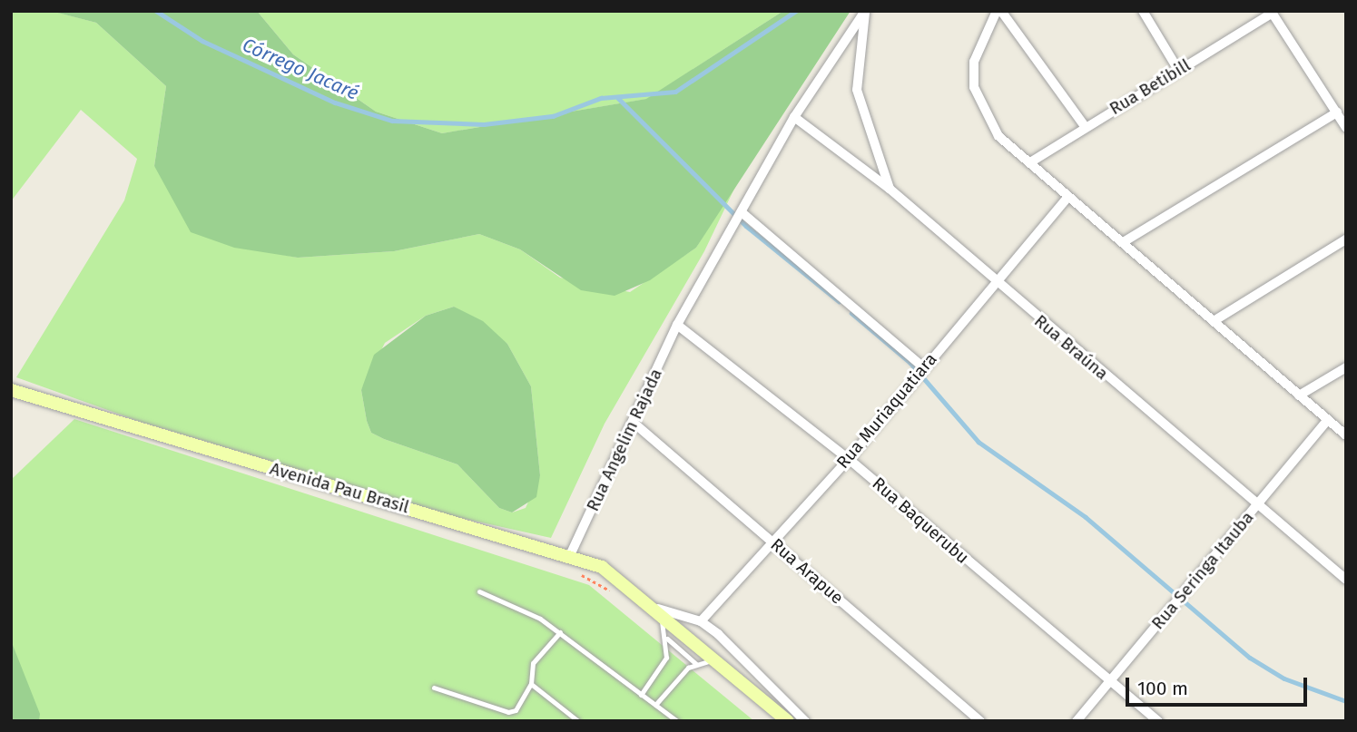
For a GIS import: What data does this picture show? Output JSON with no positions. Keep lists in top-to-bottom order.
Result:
{
  "streets": {
    "main road": ["Avenida Pau Brasil"],
    "street": [
      "Rua Betibill",
      "Rua Braúna",
      "Rua Muriaquatiara",
      "Rua Angelim Rajada",
      "Rua Baquerubu",
      "Rua Seringa Itauba",
      "Rua Arapue"
    ]
  },
  "crossings": [
    ["Rua Braúna", "Rua Muriaquatiara"],
    ["Rua Braúna", "Rua Seringa Itauba"],
    ["Rua Muriaquatiara", "Avenida Pau Brasil"],
    ["Rua Muriaquatiara", "Rua Baquerubu"],
    ["Rua Muriaquatiara", "Rua Arapue"],
    ["Rua Angelim Rajada", "Avenida Pau Brasil"],
    ["Rua Angelim Rajada", "Rua Baquerubu"],
    ["Rua Angelim Rajada", "Rua Arapue"],
    ["Rua Baquerubu", "Rua Seringa Itauba"]
  ],
  "water": ["Córrego Jacaré"],
  "scale_bar": "100 m"
}
